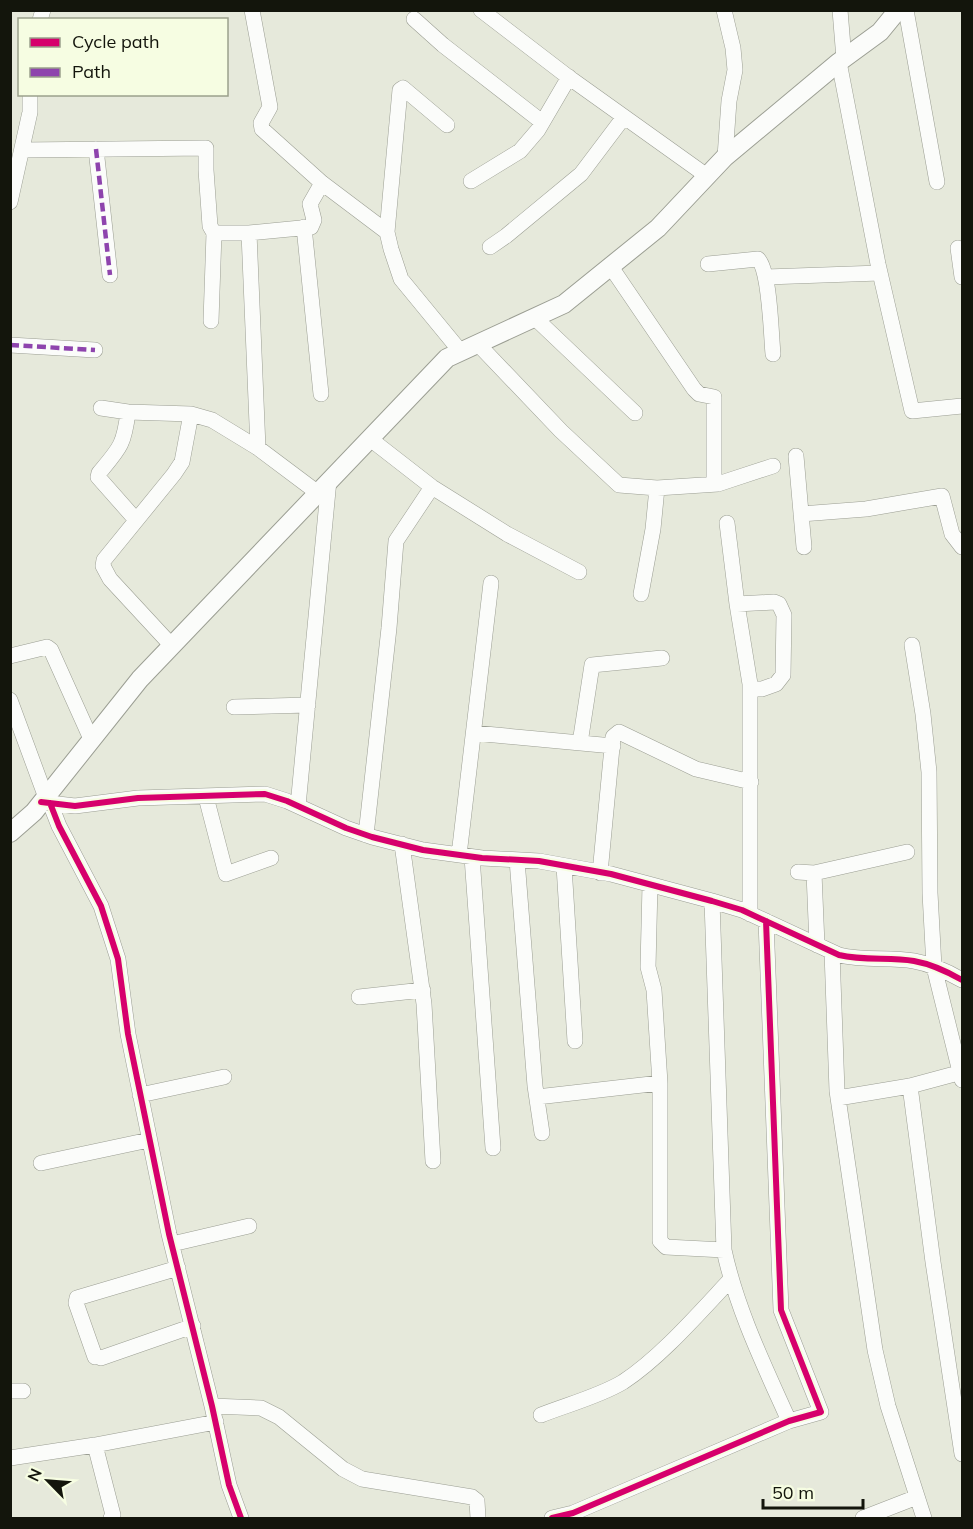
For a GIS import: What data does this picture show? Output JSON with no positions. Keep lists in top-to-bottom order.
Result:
{
  "legend": ["Cycle path", "Path"],
  "scale_bar": "50 m",
  "north": "top left"
}
